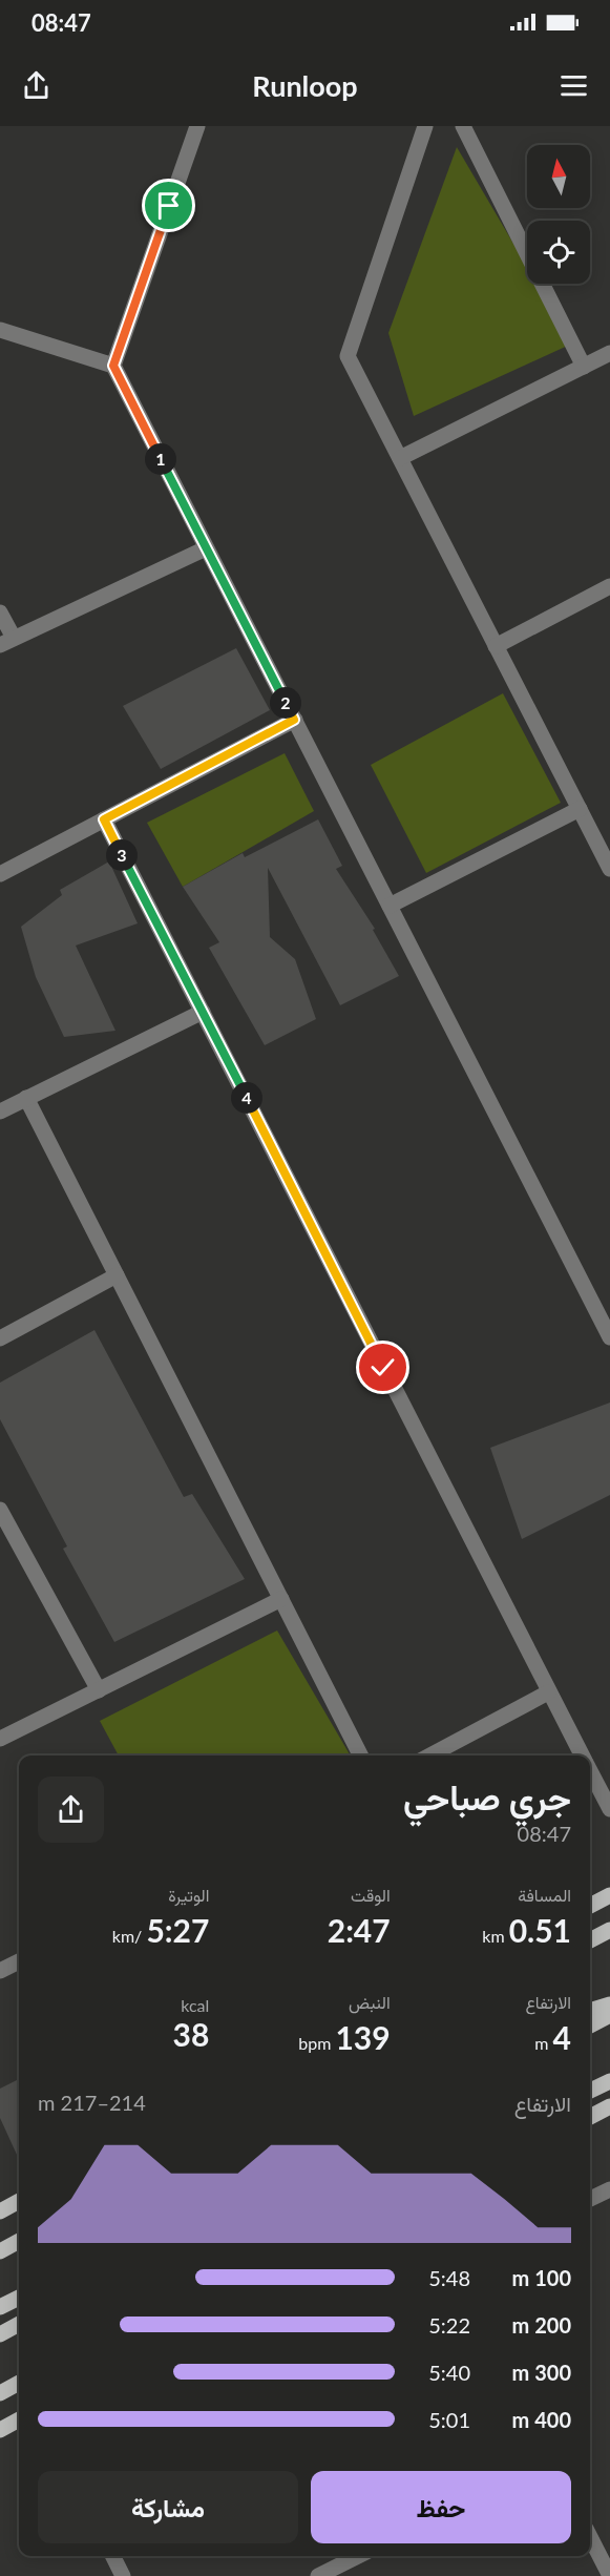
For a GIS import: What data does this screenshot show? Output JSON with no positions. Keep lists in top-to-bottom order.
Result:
{
  "north": "top",
  "page": {
    "status": "08:47",
    "header": "Runloop",
    "pins": [
      "1",
      "2",
      "3",
      "4"
    ],
    "heading": ["جري صباحي", "08:47"],
    "stats": [
      ["المسافة", "0.51 km"],
      ["الوقت", "2:47"],
      ["الوتيرة", "5:27 /km"],
      ["الارتفاع", "4 m"],
      ["النبض", "139 bpm"],
      ["kcal", "38"]
    ],
    "chart": ["الارتفاع", "214–217 m"],
    "list": [
      {
        "name": "100 m",
        "note": "5:48"
      },
      {
        "name": "200 m",
        "note": "5:22"
      },
      {
        "name": "300 m",
        "note": "5:40"
      },
      {
        "name": "400 m",
        "note": "5:01"
      }
    ],
    "buttons": ["حفظ", "مشاركة"]
  }
}
